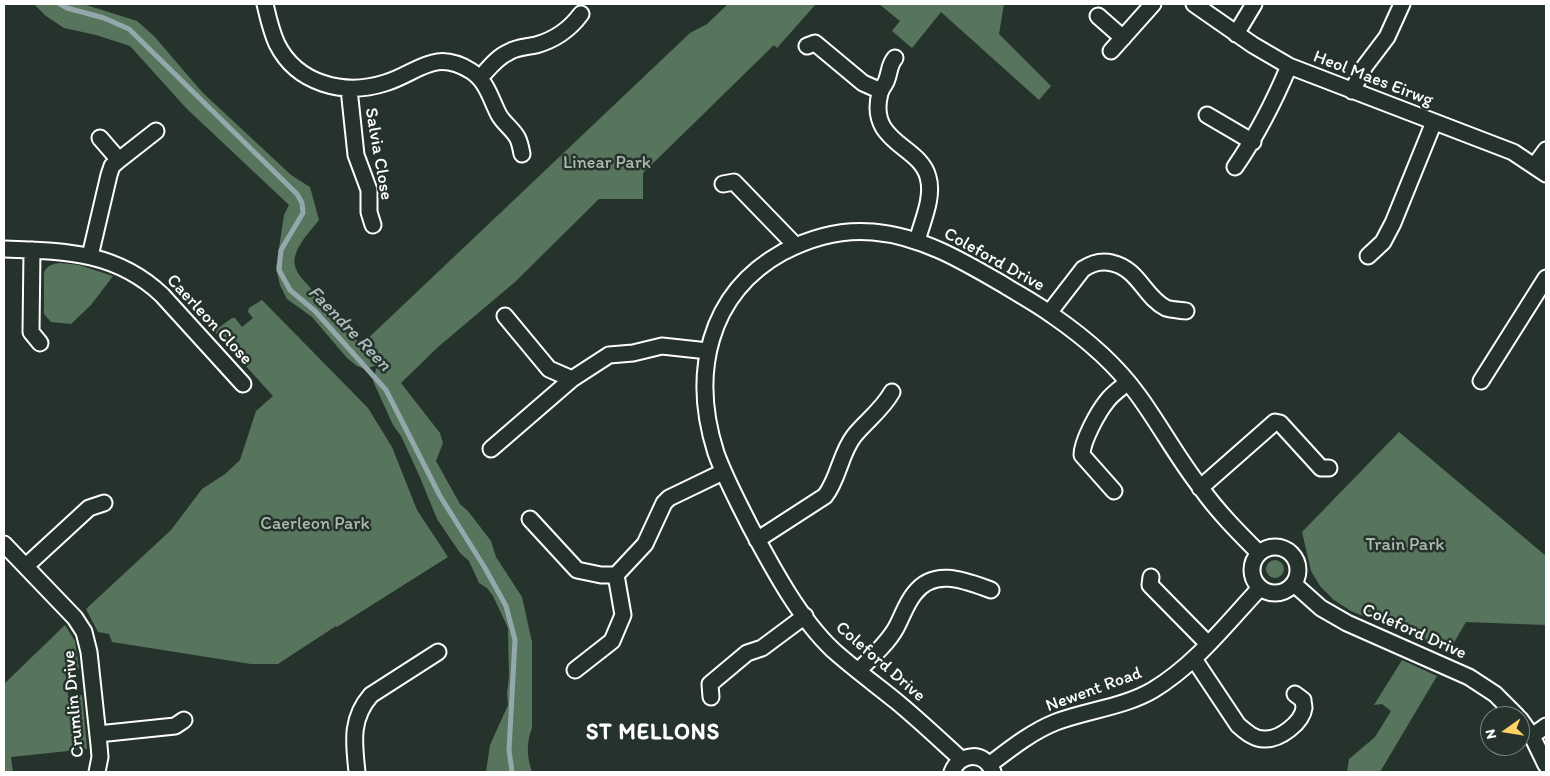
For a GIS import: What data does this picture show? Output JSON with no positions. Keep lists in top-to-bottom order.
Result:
{
  "streets": {
    "street": [
      "Heol Maes Eirwg",
      "Salvia Close",
      "Coleford Drive",
      "Caerleon Close",
      "Newent Road",
      "Crumlin Drive"
    ]
  },
  "crossings": [
    ["Coleford Drive", "Newent Road"]
  ],
  "districts": ["ST MELLONS"],
  "water": ["Faendre Reen"],
  "parks": ["Linear Park", "Caerleon Park", "Train Park"],
  "north": "left"
}
